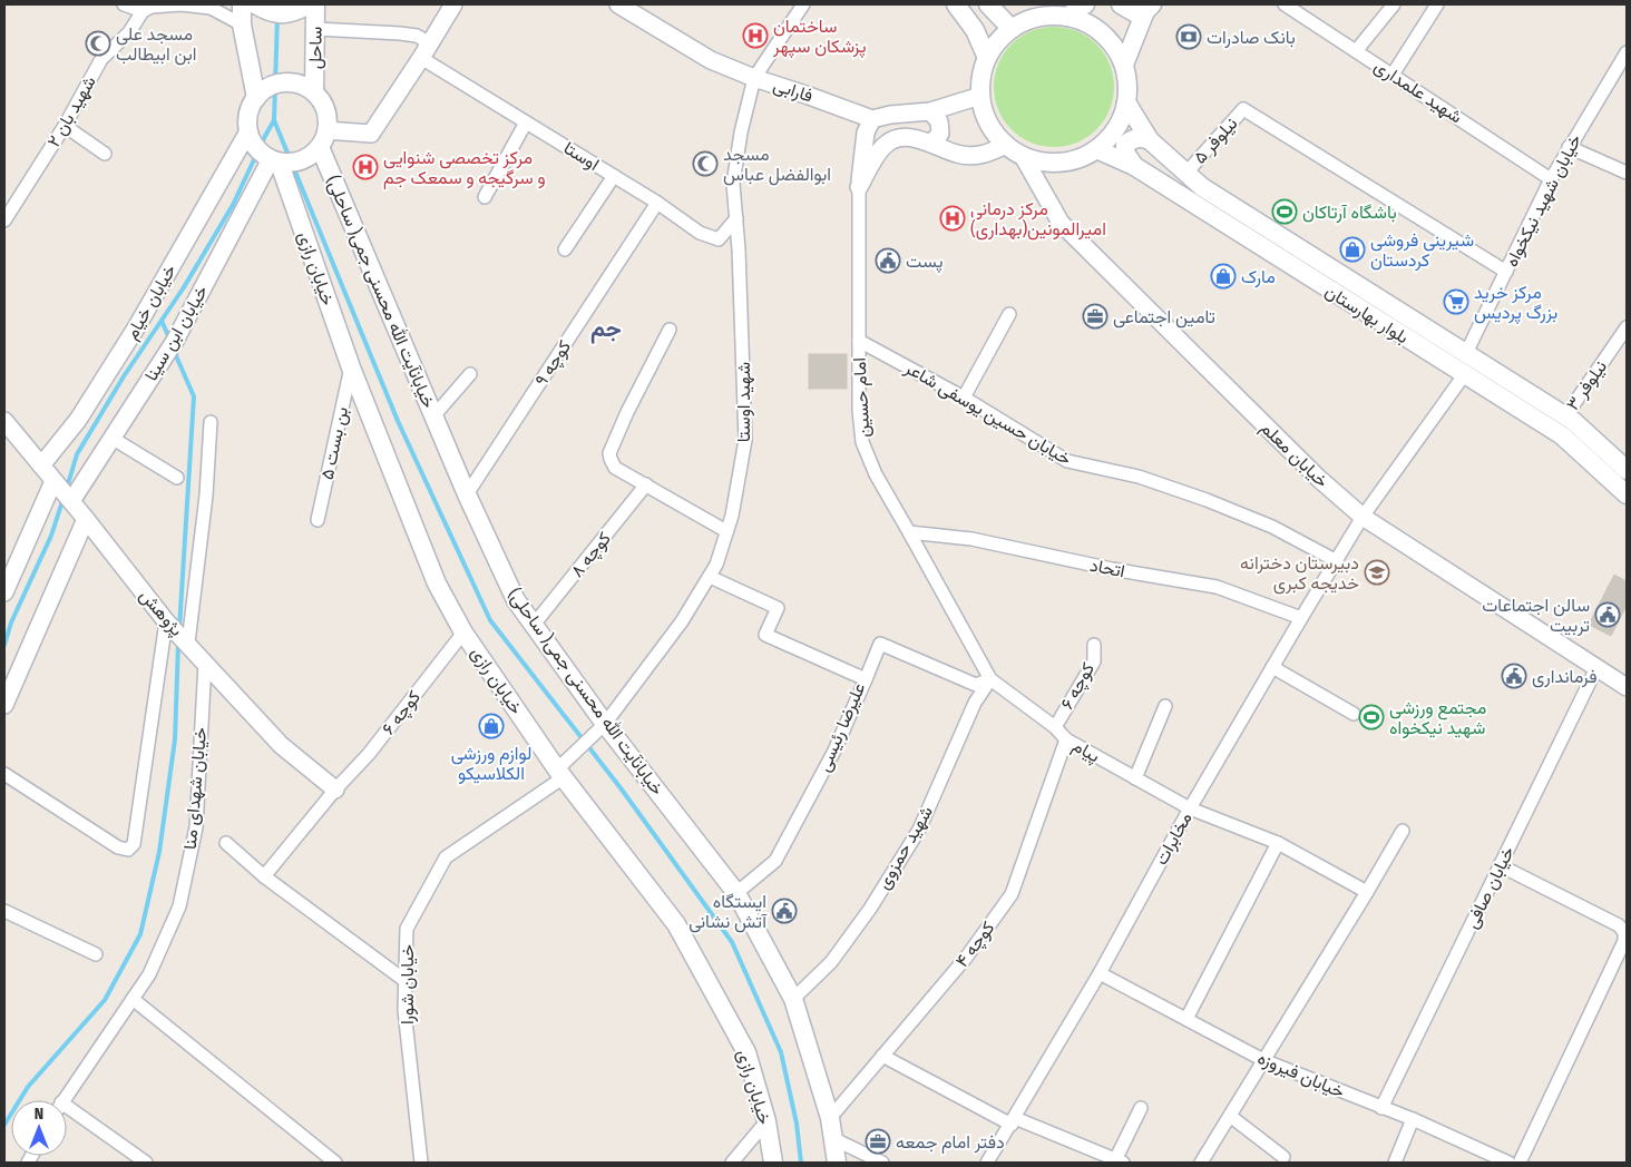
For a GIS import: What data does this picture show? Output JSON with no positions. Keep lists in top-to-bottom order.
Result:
{
  "streets": {
    "main road": [
      "ساحل",
      "خیابان رازی",
      "خیابانآیت الله محسنی جمی( ساحلی)",
      "بلوار بهارستان"
    ],
    "street": [
      "فارابی",
      "شهید علمداری",
      "شهید بان ۲",
      "نیلوفر ۵",
      "اوستا",
      "خیابان شهید نیکخواه",
      "خیابان خیام",
      "خیابان ابن سینا",
      "کوچه ۹",
      "نیلوفر ۳",
      "امام حسین",
      "شهید اوستا",
      "خیابان حسین یوسفی شاعر",
      "بن بست ۵",
      "خیابان معلم",
      "کوچه ۸",
      "اتحاد",
      "پژوهش",
      "کوچه ۶",
      "علیرضا رئیسی",
      "پیام",
      "خیابان شهدای منا",
      "مخابرات",
      "شهید حمزوی",
      "خیابان صافی",
      "کوچه ۴",
      "خیابان شورا",
      "خیابان فیروزه"
    ]
  },
  "crossings": [
    ["ساحل", "اوستا"],
    ["ساحل", "خیابان رازی"],
    ["ساحل", "خیابانآیت الله محسنی جمی( ساحلی)"],
    ["ساحل", "خیابان خیام"],
    ["ساحل", "خیابان ابن سینا"],
    ["فارابی", "امام حسین"],
    ["فارابی", "شهید اوستا"],
    ["شهید علمداری", "خیابان شهید نیکخواه"],
    ["نیلوفر ۵", "خیابان شهید نیکخواه"],
    ["نیلوفر ۵", "بلوار بهارستان"],
    ["اوستا", "کوچه ۹"],
    ["اوستا", "شهید اوستا"],
    ["خیابان شهید نیکخواه", "بلوار بهارستان"],
    ["خیابان رازی", "خیابانآیت الله محسنی جمی( ساحلی)"],
    ["خیابان رازی", "خیابان خیام"],
    ["خیابان رازی", "خیابان ابن سینا"],
    ["خیابان رازی", "بن بست ۵"],
    ["خیابان رازی", "کوچه ۶"],
    ["خیابان رازی", "خیابان شورا"],
    ["خیابانآیت الله محسنی جمی( ساحلی)", "خیابان خیام"],
    ["خیابانآیت الله محسنی جمی( ساحلی)", "خیابان ابن سینا"],
    ["خیابانآیت الله محسنی جمی( ساحلی)", "کوچه ۹"],
    ["خیابانآیت الله محسنی جمی( ساحلی)", "شهید اوستا"],
    ["خیابانآیت الله محسنی جمی( ساحلی)", "کوچه ۸"],
    ["خیابانآیت الله محسنی جمی( ساحلی)", "علیرضا رئیسی"],
    ["خیابانآیت الله محسنی جمی( ساحلی)", "شهید حمزوی"],
    ["خیابانآیت الله محسنی جمی( ساحلی)", "کوچه ۴"],
    ["خیابانآیت الله محسنی جمی( ساحلی)", "خیابان شورا"],
    ["خیابان خیام", "خیابان ابن سینا"],
    ["خیابان خیام", "پژوهش"],
    ["بلوار بهارستان", "نیلوفر ۳"],
    ["بلوار بهارستان", "خیابان معلم"],
    ["بلوار بهارستان", "مخابرات"],
    ["خیابان ابن سینا", "پژوهش"],
    ["امام حسین", "خیابان حسین یوسفی شاعر"],
    ["امام حسین", "اتحاد"],
    ["امام حسین", "پیام"],
    ["امام حسین", "شهید حمزوی"],
    ["شهید اوستا", "علیرضا رئیسی"],
    ["شهید اوستا", "خیابان شورا"],
    ["خیابان حسین یوسفی شاعر", "مخابرات"],
    ["خیابان معلم", "مخابرات"],
    ["خیابان معلم", "خیابان صافی"],
    ["اتحاد", "مخابرات"],
    ["پژوهش", "کوچه ۶"],
    ["پژوهش", "خیابان شهدای منا"],
    ["کوچه ۶", "پیام"],
    ["پیام", "مخابرات"],
    ["پیام", "شهید حمزوی"],
    ["پیام", "کوچه ۴"],
    ["مخابرات", "خیابان فیروزه"],
    ["خیابان صافی", "خیابان فیروزه"]
  ],
  "districts": ["جم"],
  "places": {
    "hospital": ["ساختمان پزشکان سپهر", "مرکز تخصصی شنوایی و سرگیجه و سمعک جم", "مرکز درمانی امیرالمونین(بهداری)"],
    "bank": ["بانک صادرات"],
    "mosque": ["مسجد علی ابن ابیطالب", "مسجد ابوالفضل عباس"],
    "sports": ["باشگاه آرتاکان", "مجتمع ورزشی شهید نیکخواه"],
    "shop": ["شیرینی فروشی کردستان", "مارک", "لوازم ورزشی الکلاسیکو"],
    "public building": [
      "پست",
      "سالن اجتماعات تربیت",
      "فرمانداری",
      "ایستگاه آتش نشانی"
    ],
    "supermarket": ["مرکز خرید بزرگ پردیس"],
    "office": ["تامین اجتماعی", "دفتر امام جمعه"],
    "school or university": ["دبیرستان دخترانه خدیجه کبری"]
  },
  "north": "top"
}
